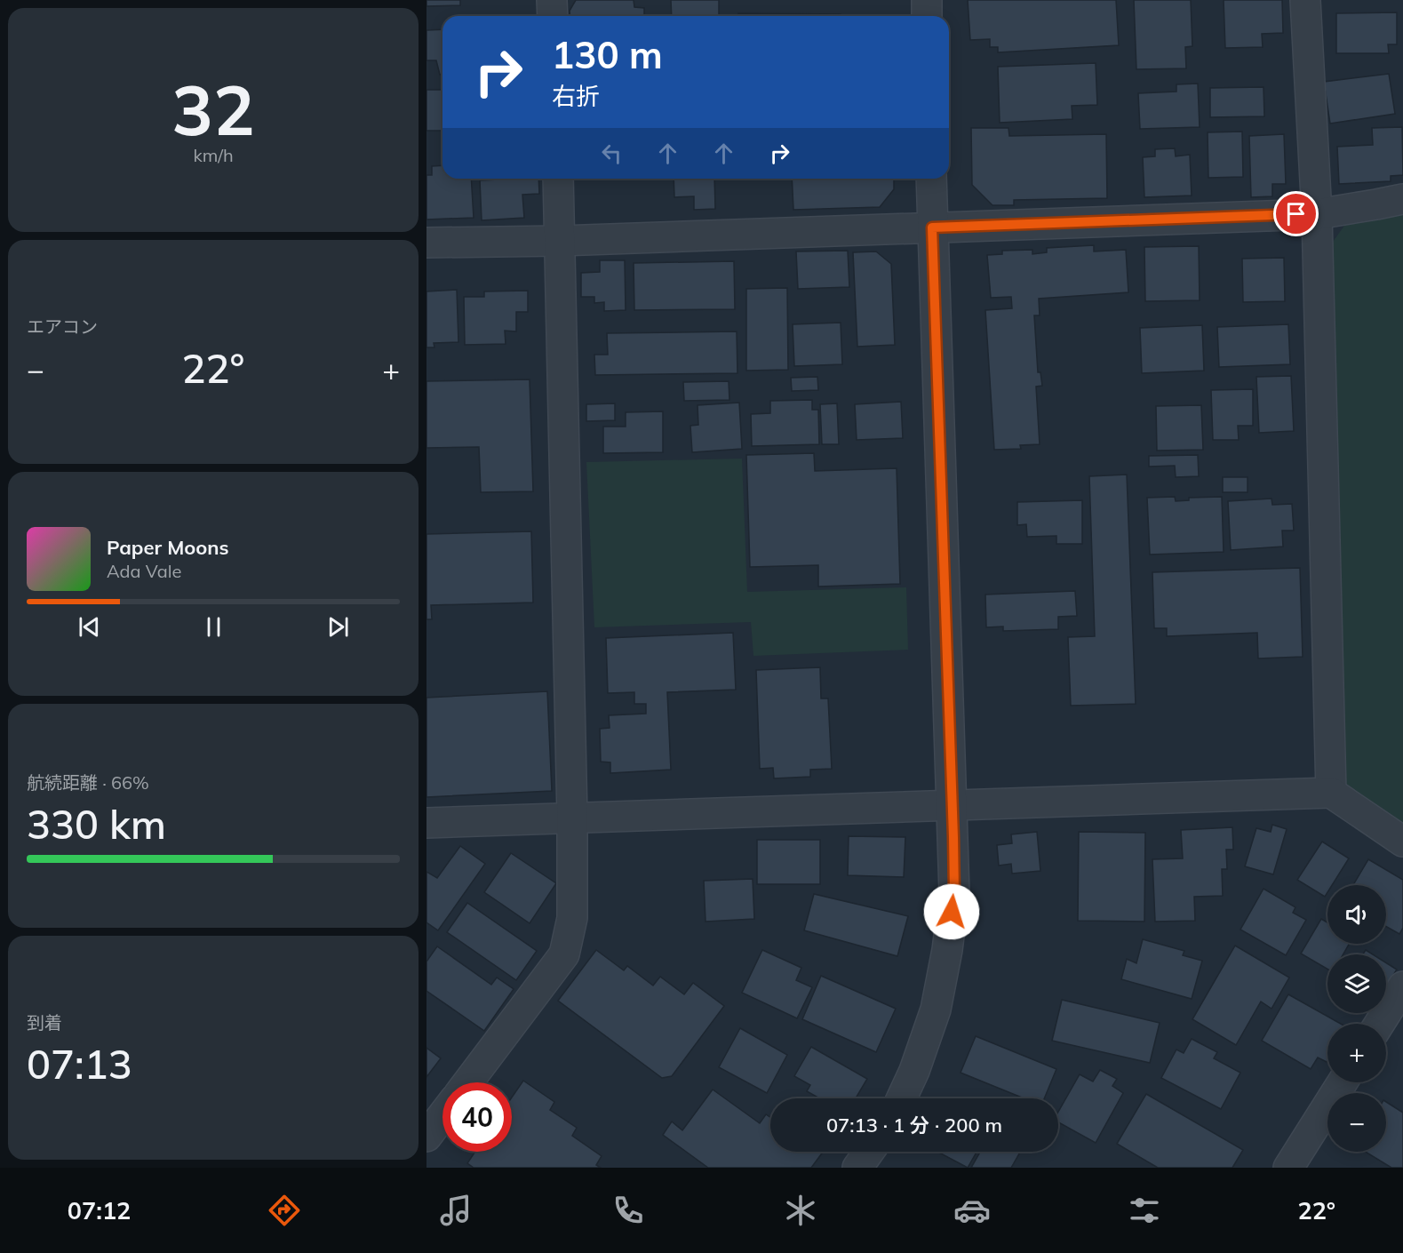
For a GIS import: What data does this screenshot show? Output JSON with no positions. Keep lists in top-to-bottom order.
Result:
{
  "page": {
    "tile": [
      ["32", "km/h"],
      "エアコン",
      ["航続距離 · 66%", "330 km"],
      ["到着", "07:13"]
    ],
    "turn": ["130 m", "右折"],
    "heat": ["−", "22°", "+"],
    "song": ["Paper Moons", "Ada Vale"],
    "map_buttons": ["+", "−"],
    "limit": "40",
    "trip": "07:13 · 1 分 · 200 m",
    "tabs": ["07:12", "22°"]
  }
}
